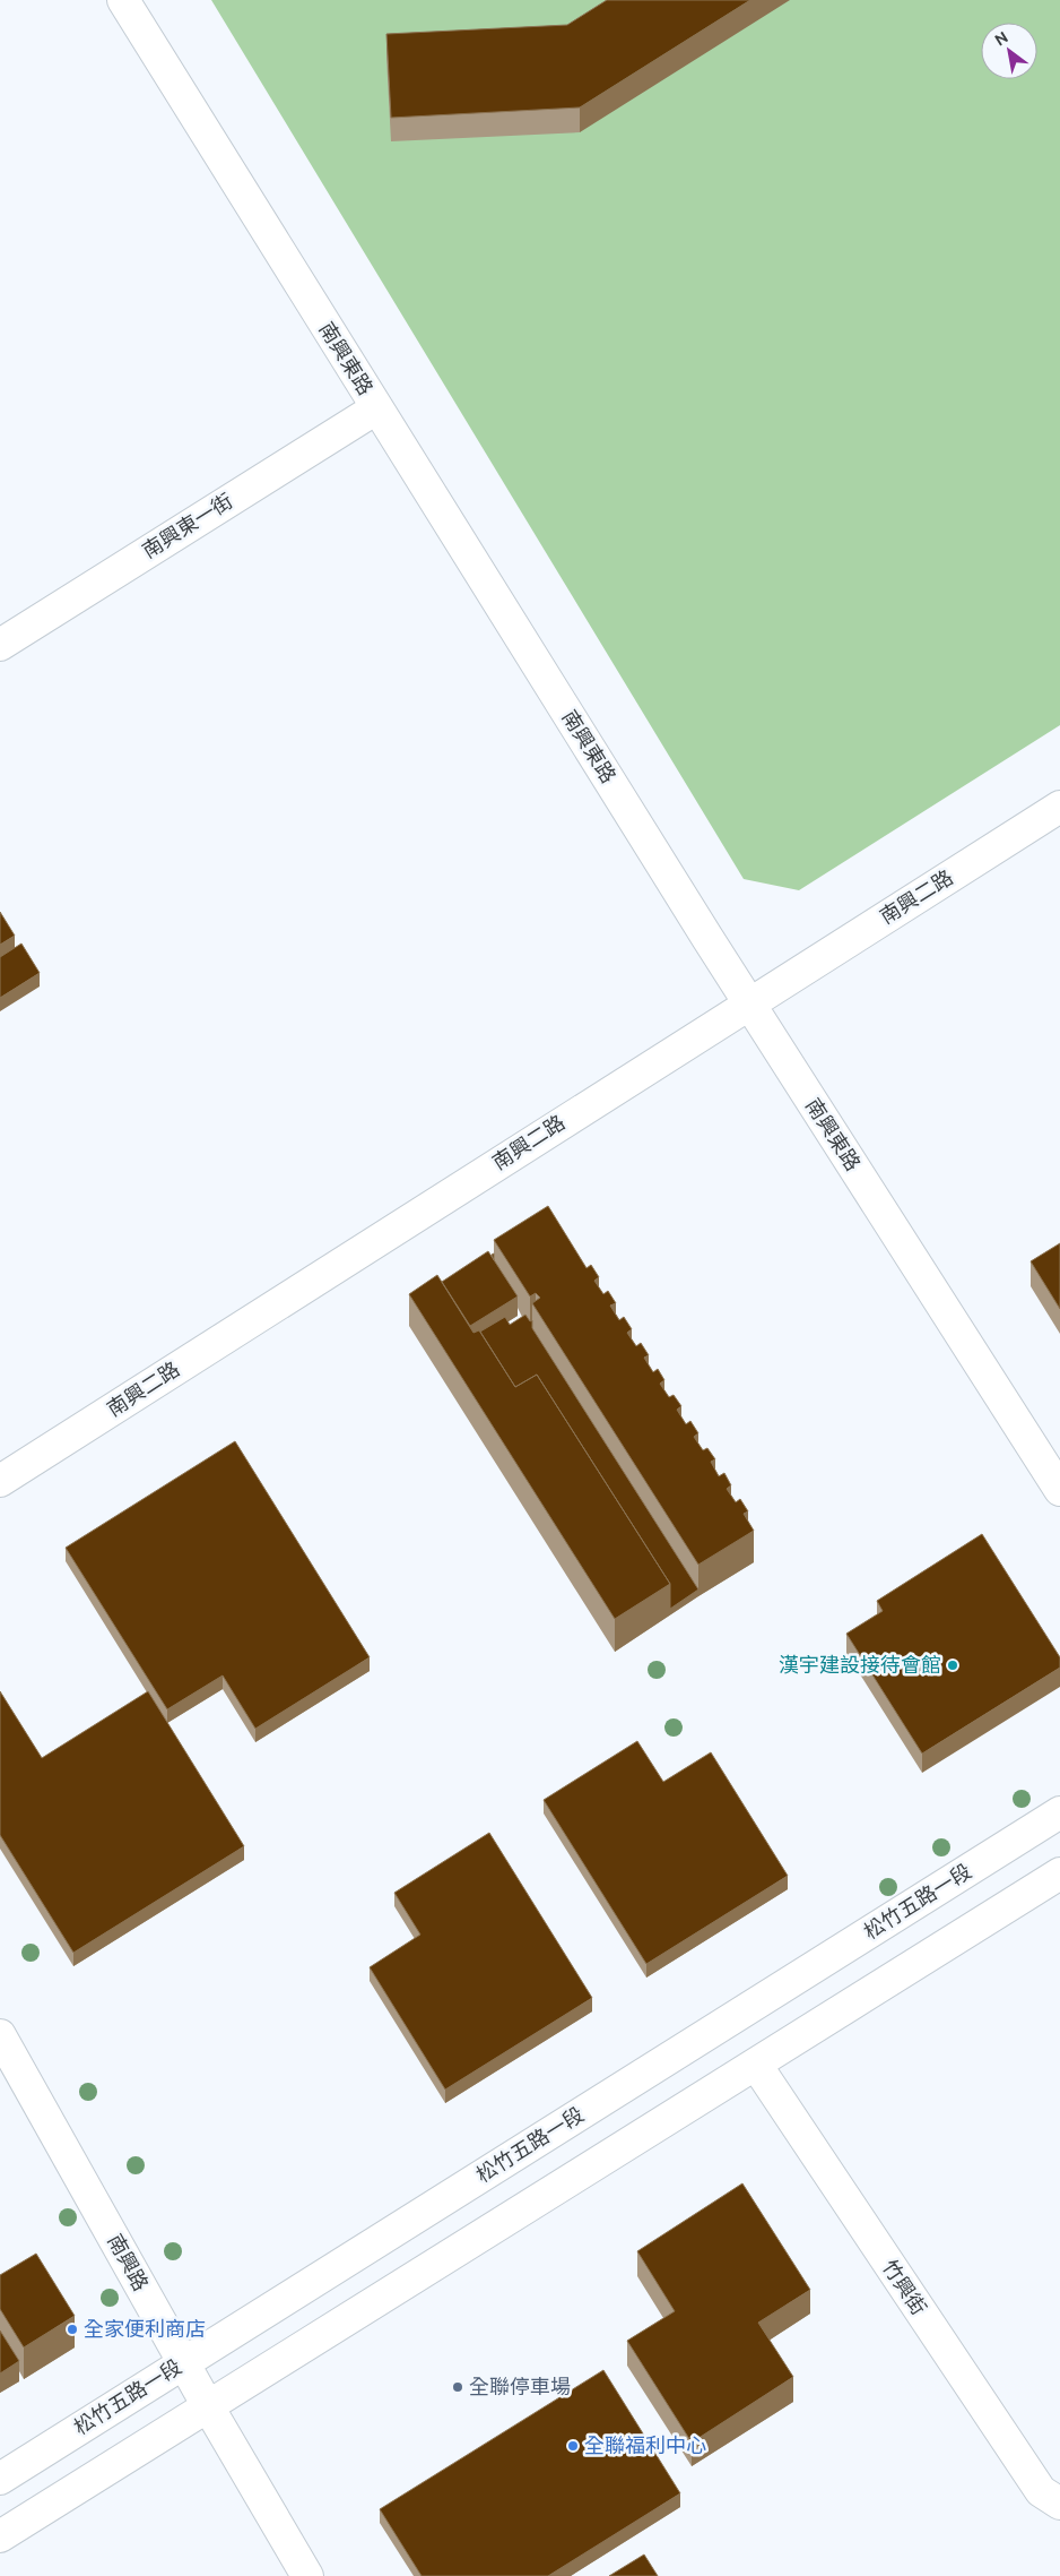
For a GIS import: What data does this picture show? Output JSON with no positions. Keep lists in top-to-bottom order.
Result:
{
  "streets": {
    "street": [
      "南興東路",
      "南興東一街",
      "南興二路",
      "松竹五路一段",
      "南興路",
      "竹興街"
    ]
  },
  "crossings": [
    ["南興東路", "南興東一街"],
    ["南興東路", "南興二路"],
    ["松竹五路一段", "南興路"]
  ],
  "places": [
    "漢宇建設接待會館",
    "全家便利商店",
    "全聯停車場",
    "全聯福利中心"
  ],
  "north": "top left"
}
